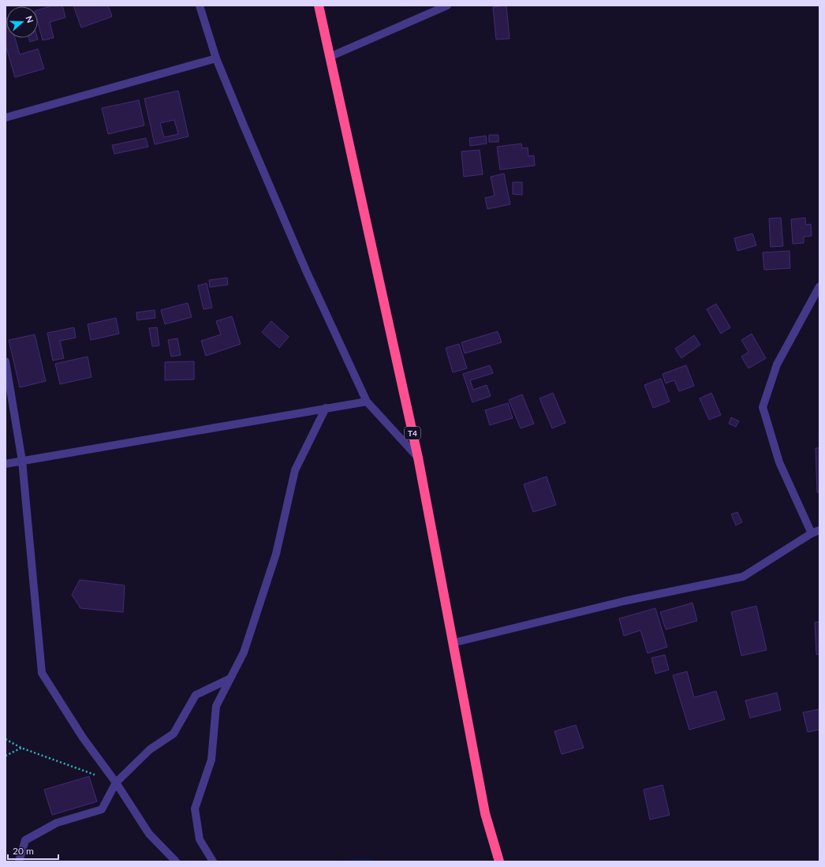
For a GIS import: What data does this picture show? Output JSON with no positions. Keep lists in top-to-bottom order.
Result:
{
  "streets": {
    "highway": ["T4"]
  },
  "scale_bar": "20 m",
  "north": "right"
}
